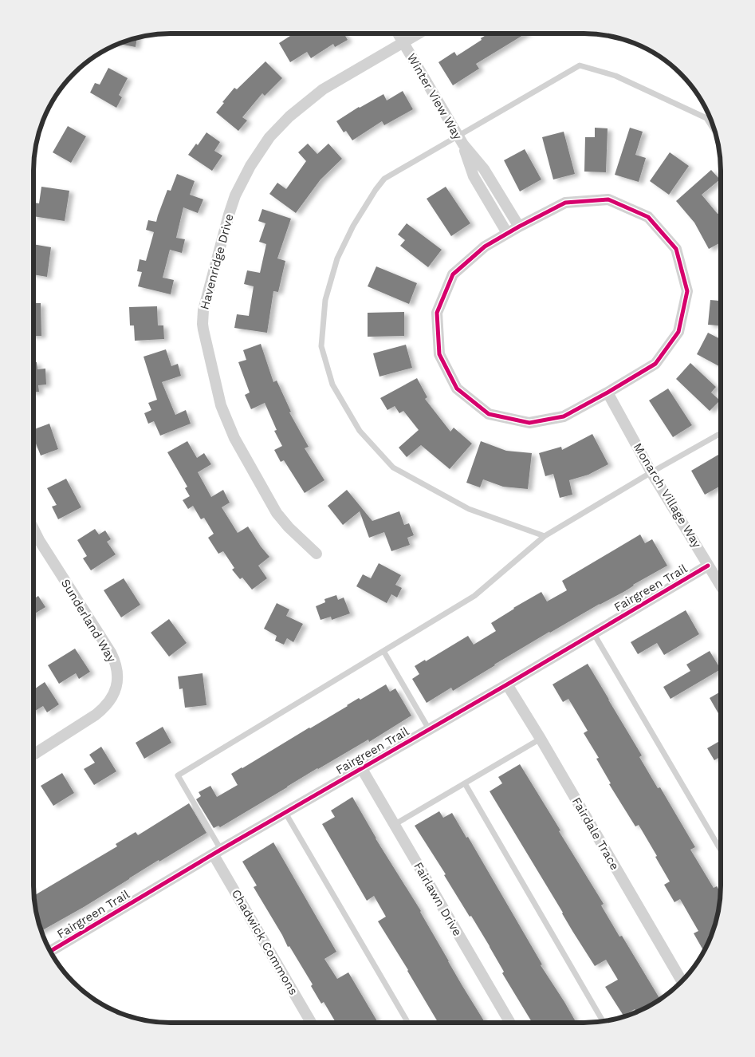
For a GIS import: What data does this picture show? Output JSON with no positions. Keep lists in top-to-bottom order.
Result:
{
  "streets": {
    "street": [
      "Winter View Way",
      "Havenridge Drive",
      "Monarch Village Way",
      "Fairgreen Trail",
      "Sunderland Way",
      "Fairdale Trace",
      "Fairlawn Drive",
      "Chadwick Commons"
    ]
  },
  "crossings": [
    ["Winter View Way", "Havenridge Drive"],
    ["Monarch Village Way", "Fairgreen Trail"],
    ["Fairgreen Trail", "Fairdale Trace"],
    ["Fairgreen Trail", "Fairlawn Drive"],
    ["Fairgreen Trail", "Chadwick Commons"]
  ]
}
